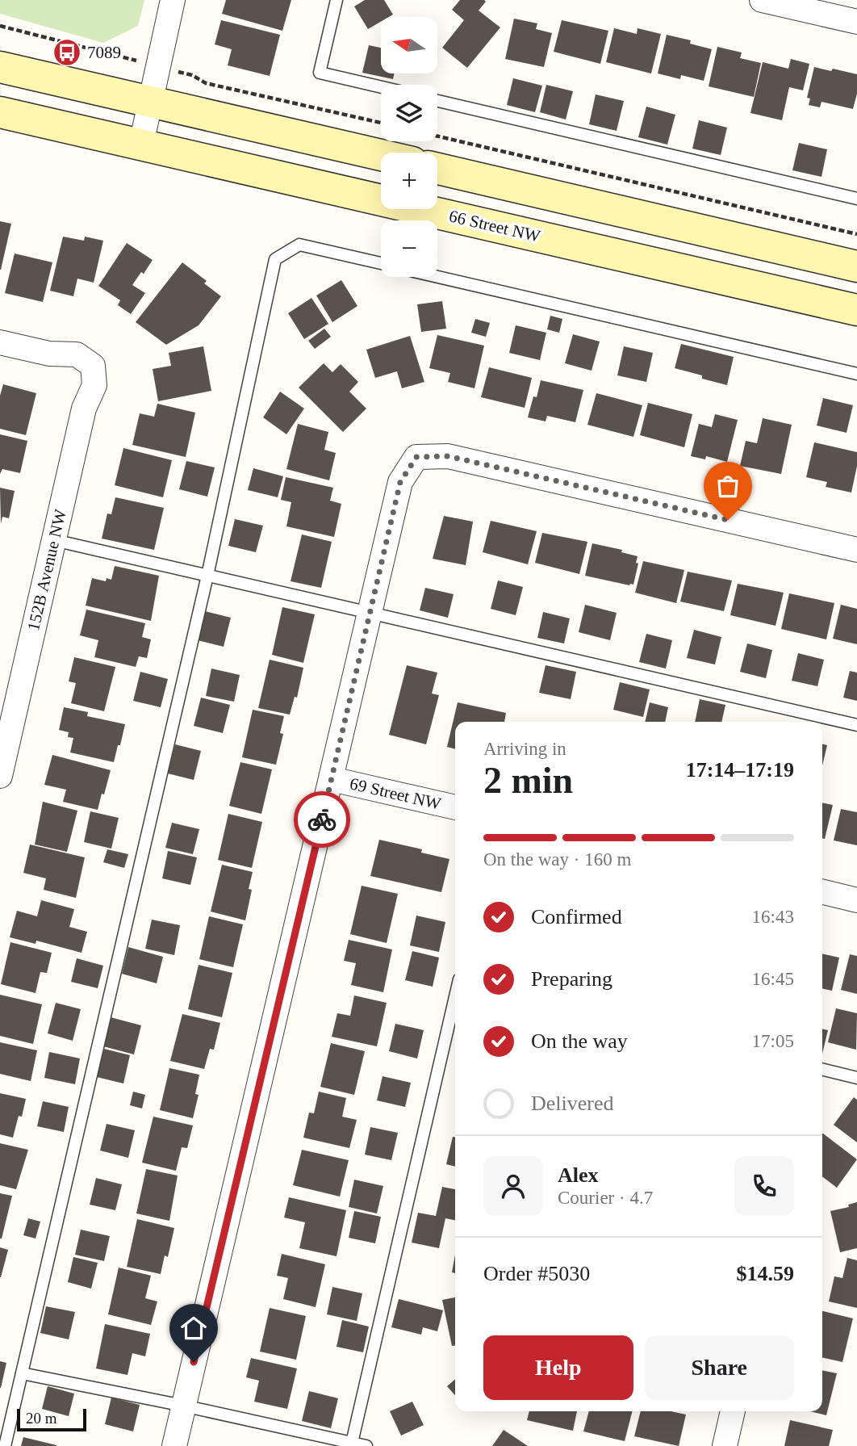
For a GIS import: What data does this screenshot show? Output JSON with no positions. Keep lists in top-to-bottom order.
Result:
{
  "streets": {
    "main road": ["66 Street NW"],
    "street": ["152B Avenue NW", "69 Street NW"]
  },
  "places": {
    "bus stop": ["7089"]
  },
  "scale_bar": "20 m",
  "north": "left",
  "page": {
    "map_buttons": ["+", "−"],
    "heading": ["2 min", "Arriving in", "17:14–17:19"],
    "panel": [
      "Alex",
      "Courier · 4.7",
      "Order #5030",
      "$14.59"
    ],
    "bar": "On the way · 160 m",
    "list": [
      ["Confirmed", "16:43"],
      ["Preparing", "16:45"],
      ["On the way", "17:05"],
      "Delivered"
    ],
    "buttons": ["Help", "Share"],
    "scale": "20 m"
  }
}
